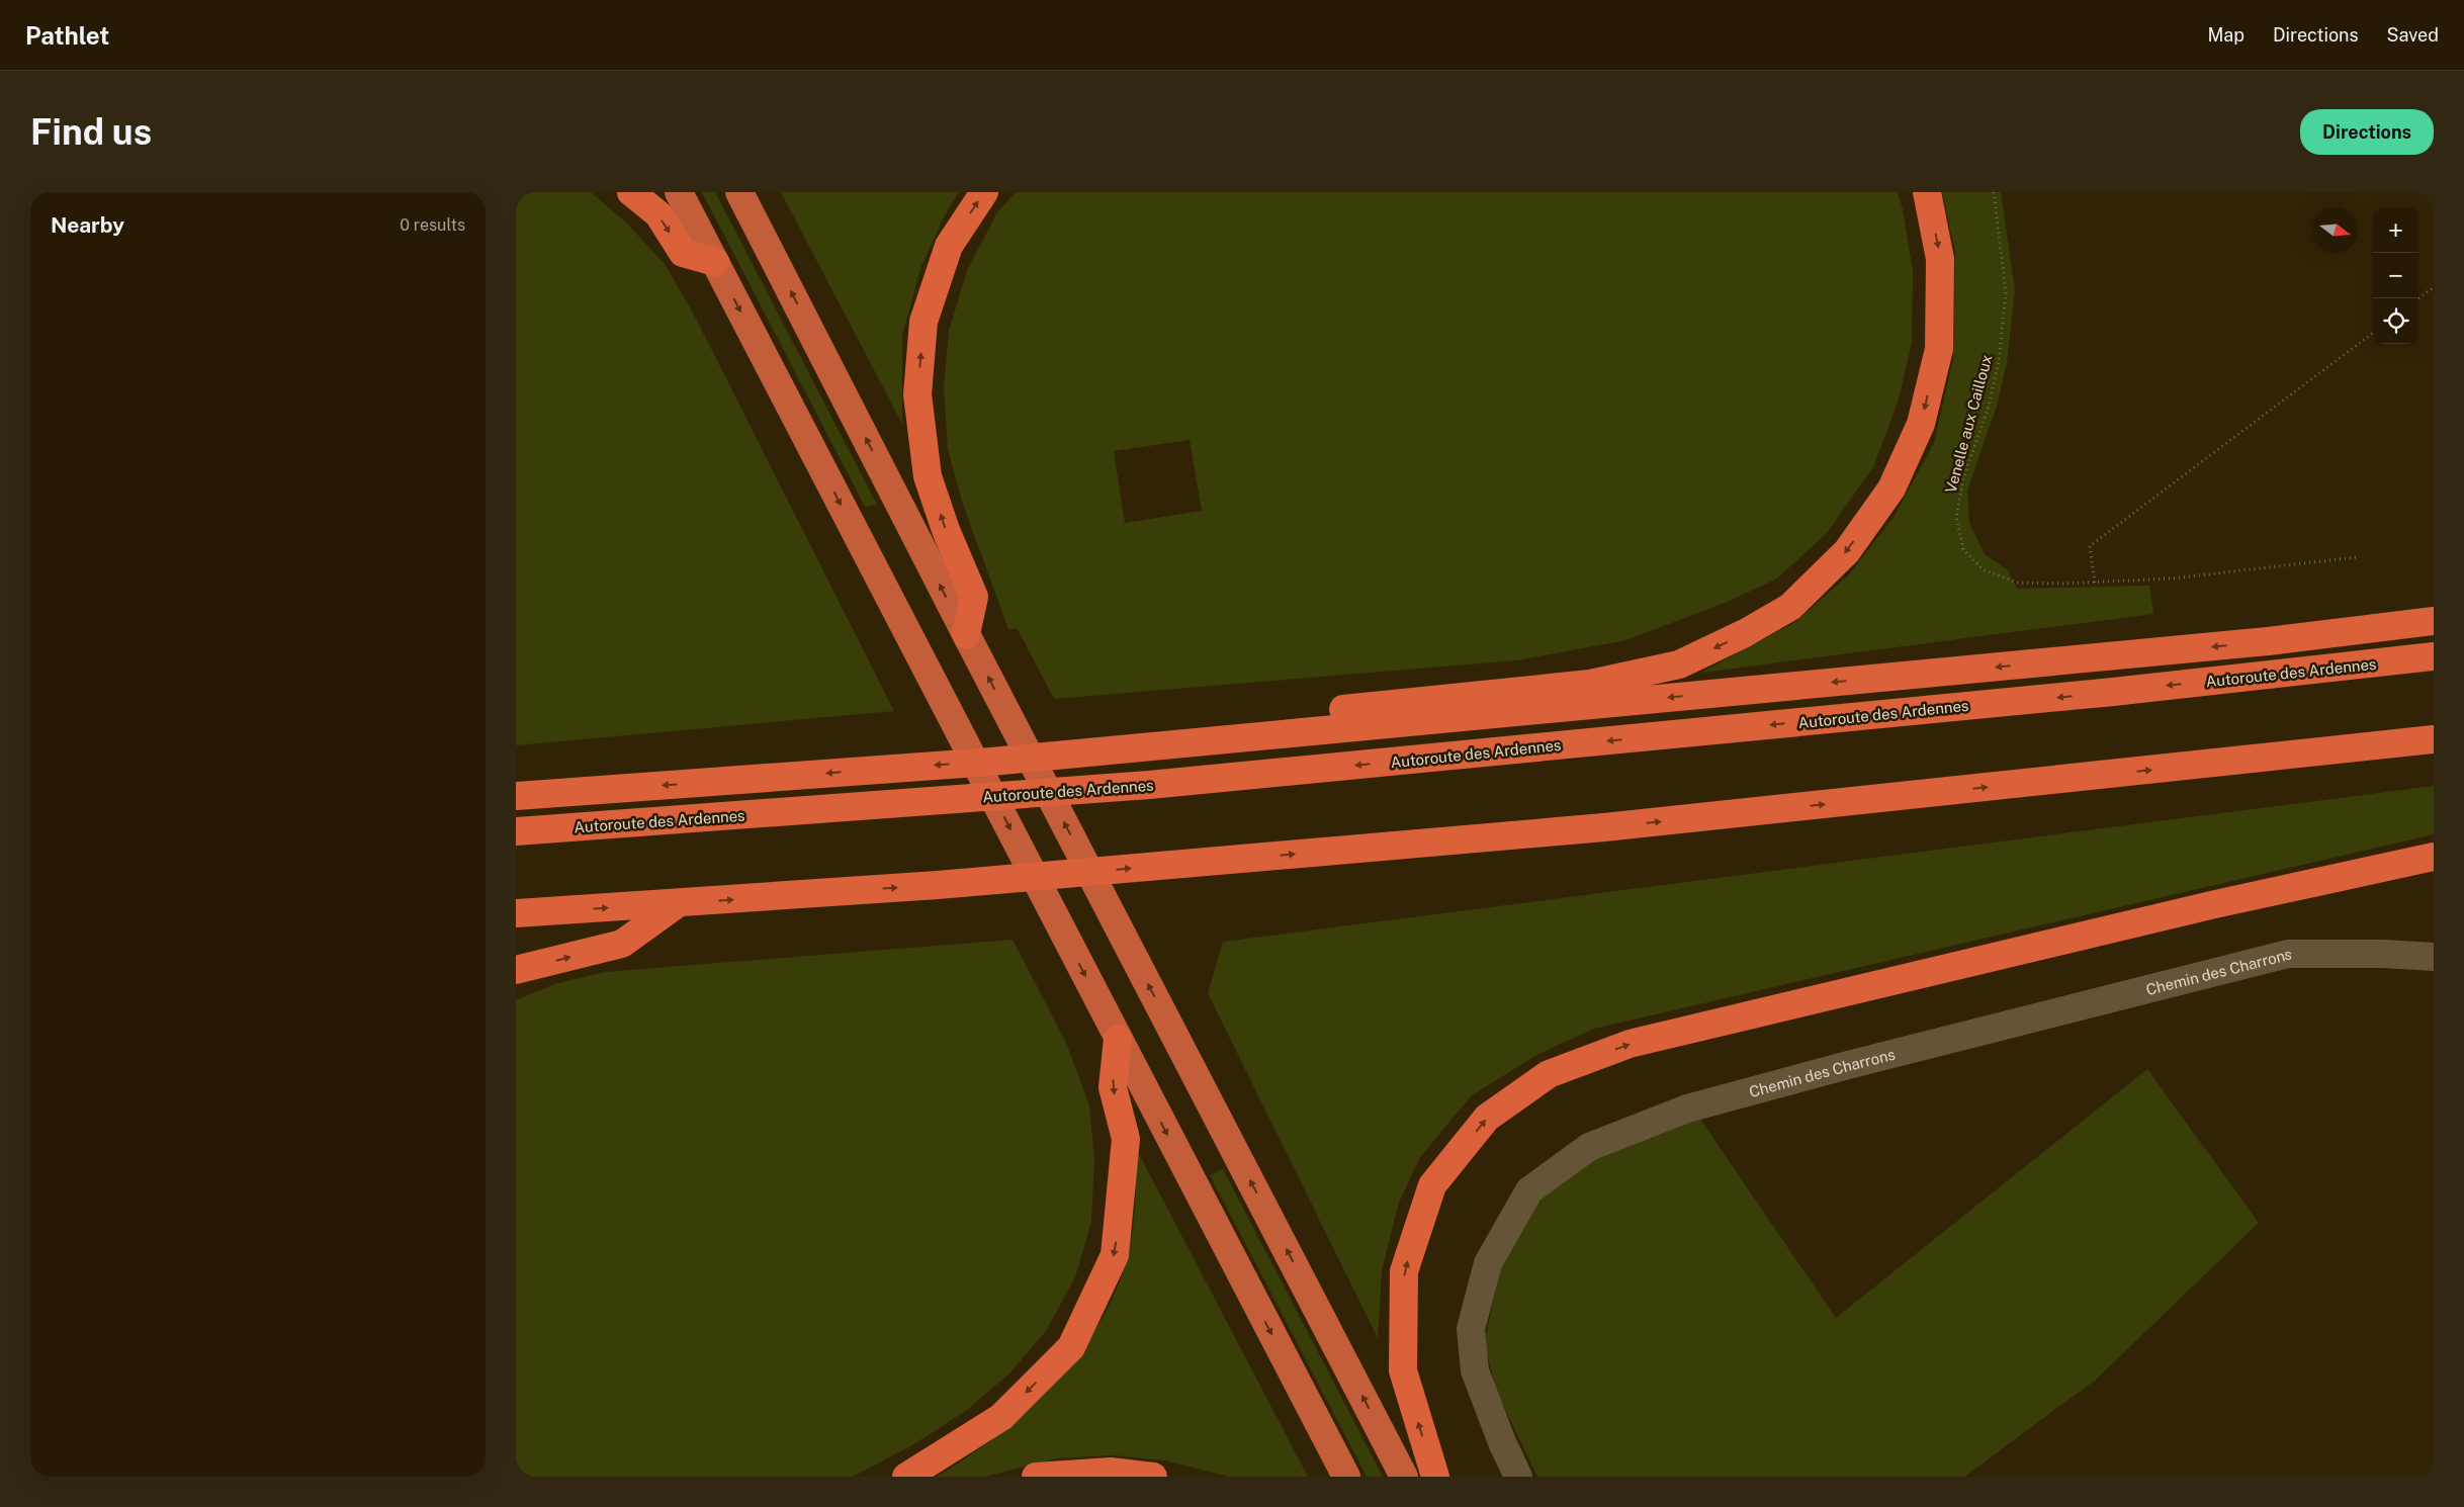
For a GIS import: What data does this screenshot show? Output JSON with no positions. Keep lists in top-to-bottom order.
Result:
{
  "streets": {
    "highway": ["Autoroute des Ardennes"],
    "street": ["Chemin des Charrons"],
    "path": ["Venelle aux Cailloux"]
  },
  "north": "right",
  "page": {
    "header": "Pathlet",
    "nav": ["Map", "Directions", "Saved"],
    "buttons": "Directions",
    "title": "Find us",
    "heading": ["Nearby", "0 results"],
    "map_buttons": ["+", "−"]
  }
}
